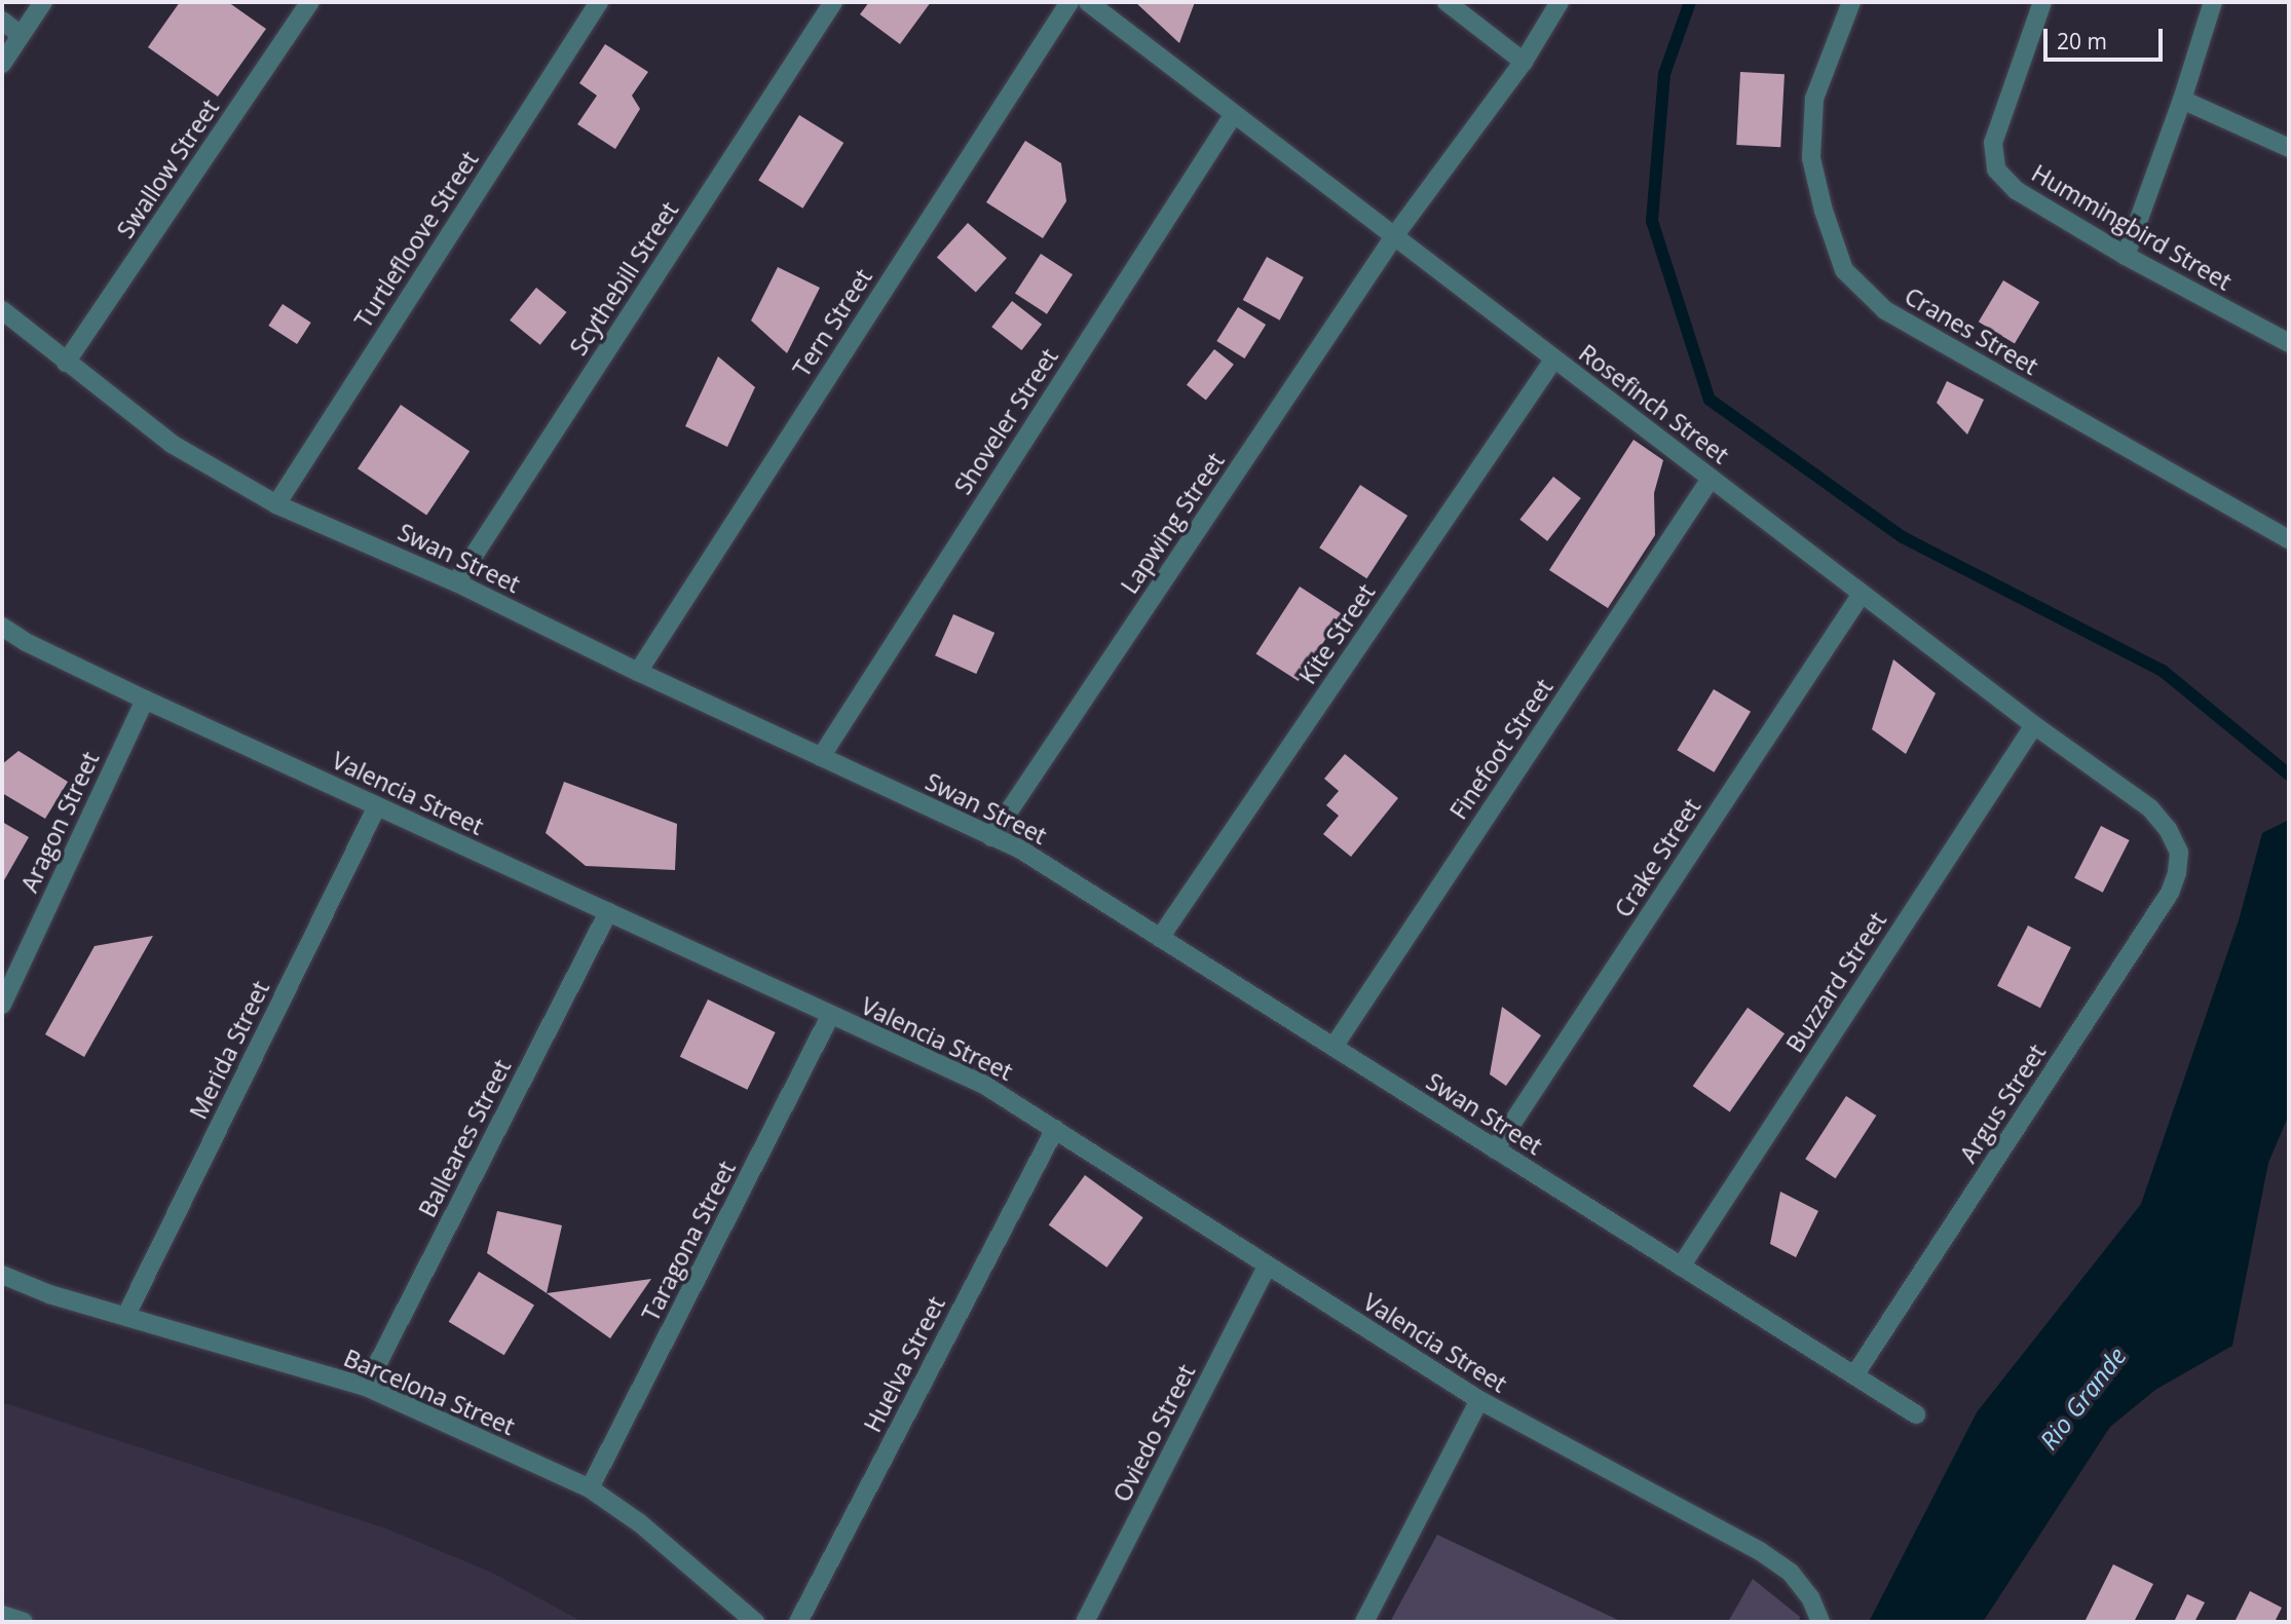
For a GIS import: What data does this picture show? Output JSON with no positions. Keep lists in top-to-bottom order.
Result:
{
  "streets": {
    "street": [
      "Swallow Street",
      "Hummingbird Street",
      "Turtlefloove Street",
      "Scythebill Street",
      "Tern Street",
      "Cranes Street",
      "Rosefinch Street",
      "Shoveler Street",
      "Lapwing Street",
      "Swan Street",
      "Kite Street",
      "Finefoot Street",
      "Valencia Street",
      "Aragon Street",
      "Crake Street",
      "Buzzard Street",
      "Merida Street",
      "Argus Street",
      "Balleares Street",
      "Taragona Street",
      "Huelva Street",
      "Barcelona Street",
      "Oviedo Street"
    ]
  },
  "crossings": [
    ["Swallow Street", "Swan Street"],
    ["Turtlefloove Street", "Swan Street"],
    ["Scythebill Street", "Swan Street"],
    ["Tern Street", "Swan Street"],
    ["Rosefinch Street", "Shoveler Street"],
    ["Rosefinch Street", "Lapwing Street"],
    ["Rosefinch Street", "Kite Street"],
    ["Rosefinch Street", "Finefoot Street"],
    ["Rosefinch Street", "Crake Street"],
    ["Rosefinch Street", "Buzzard Street"],
    ["Rosefinch Street", "Argus Street"],
    ["Shoveler Street", "Swan Street"],
    ["Lapwing Street", "Swan Street"],
    ["Swan Street", "Kite Street"],
    ["Swan Street", "Finefoot Street"],
    ["Swan Street", "Crake Street"],
    ["Swan Street", "Buzzard Street"],
    ["Swan Street", "Argus Street"],
    ["Valencia Street", "Aragon Street"],
    ["Valencia Street", "Merida Street"],
    ["Valencia Street", "Balleares Street"],
    ["Valencia Street", "Taragona Street"],
    ["Valencia Street", "Huelva Street"],
    ["Valencia Street", "Oviedo Street"],
    ["Merida Street", "Barcelona Street"],
    ["Balleares Street", "Barcelona Street"],
    ["Taragona Street", "Barcelona Street"]
  ],
  "water": ["Rio Grande"],
  "scale_bar": "20 m"
}
